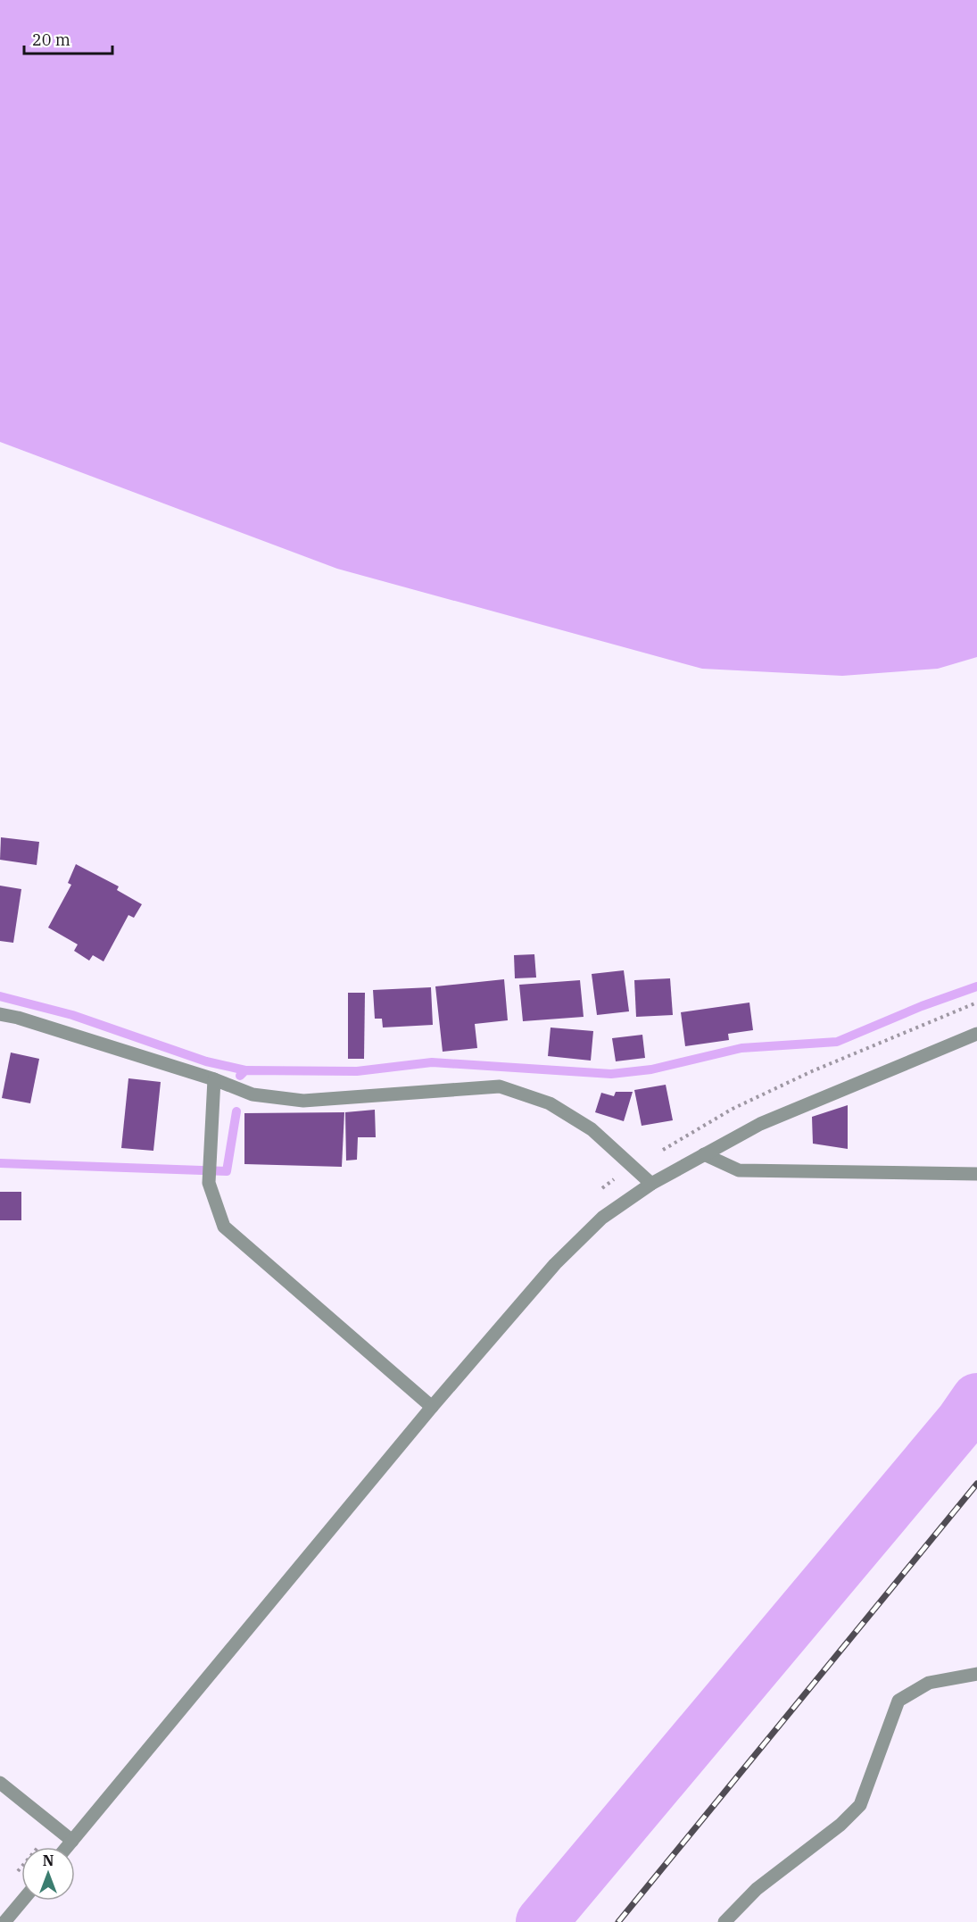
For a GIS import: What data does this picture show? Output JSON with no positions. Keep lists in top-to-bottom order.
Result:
{
  "scale_bar": "20 m",
  "north": "top"
}
